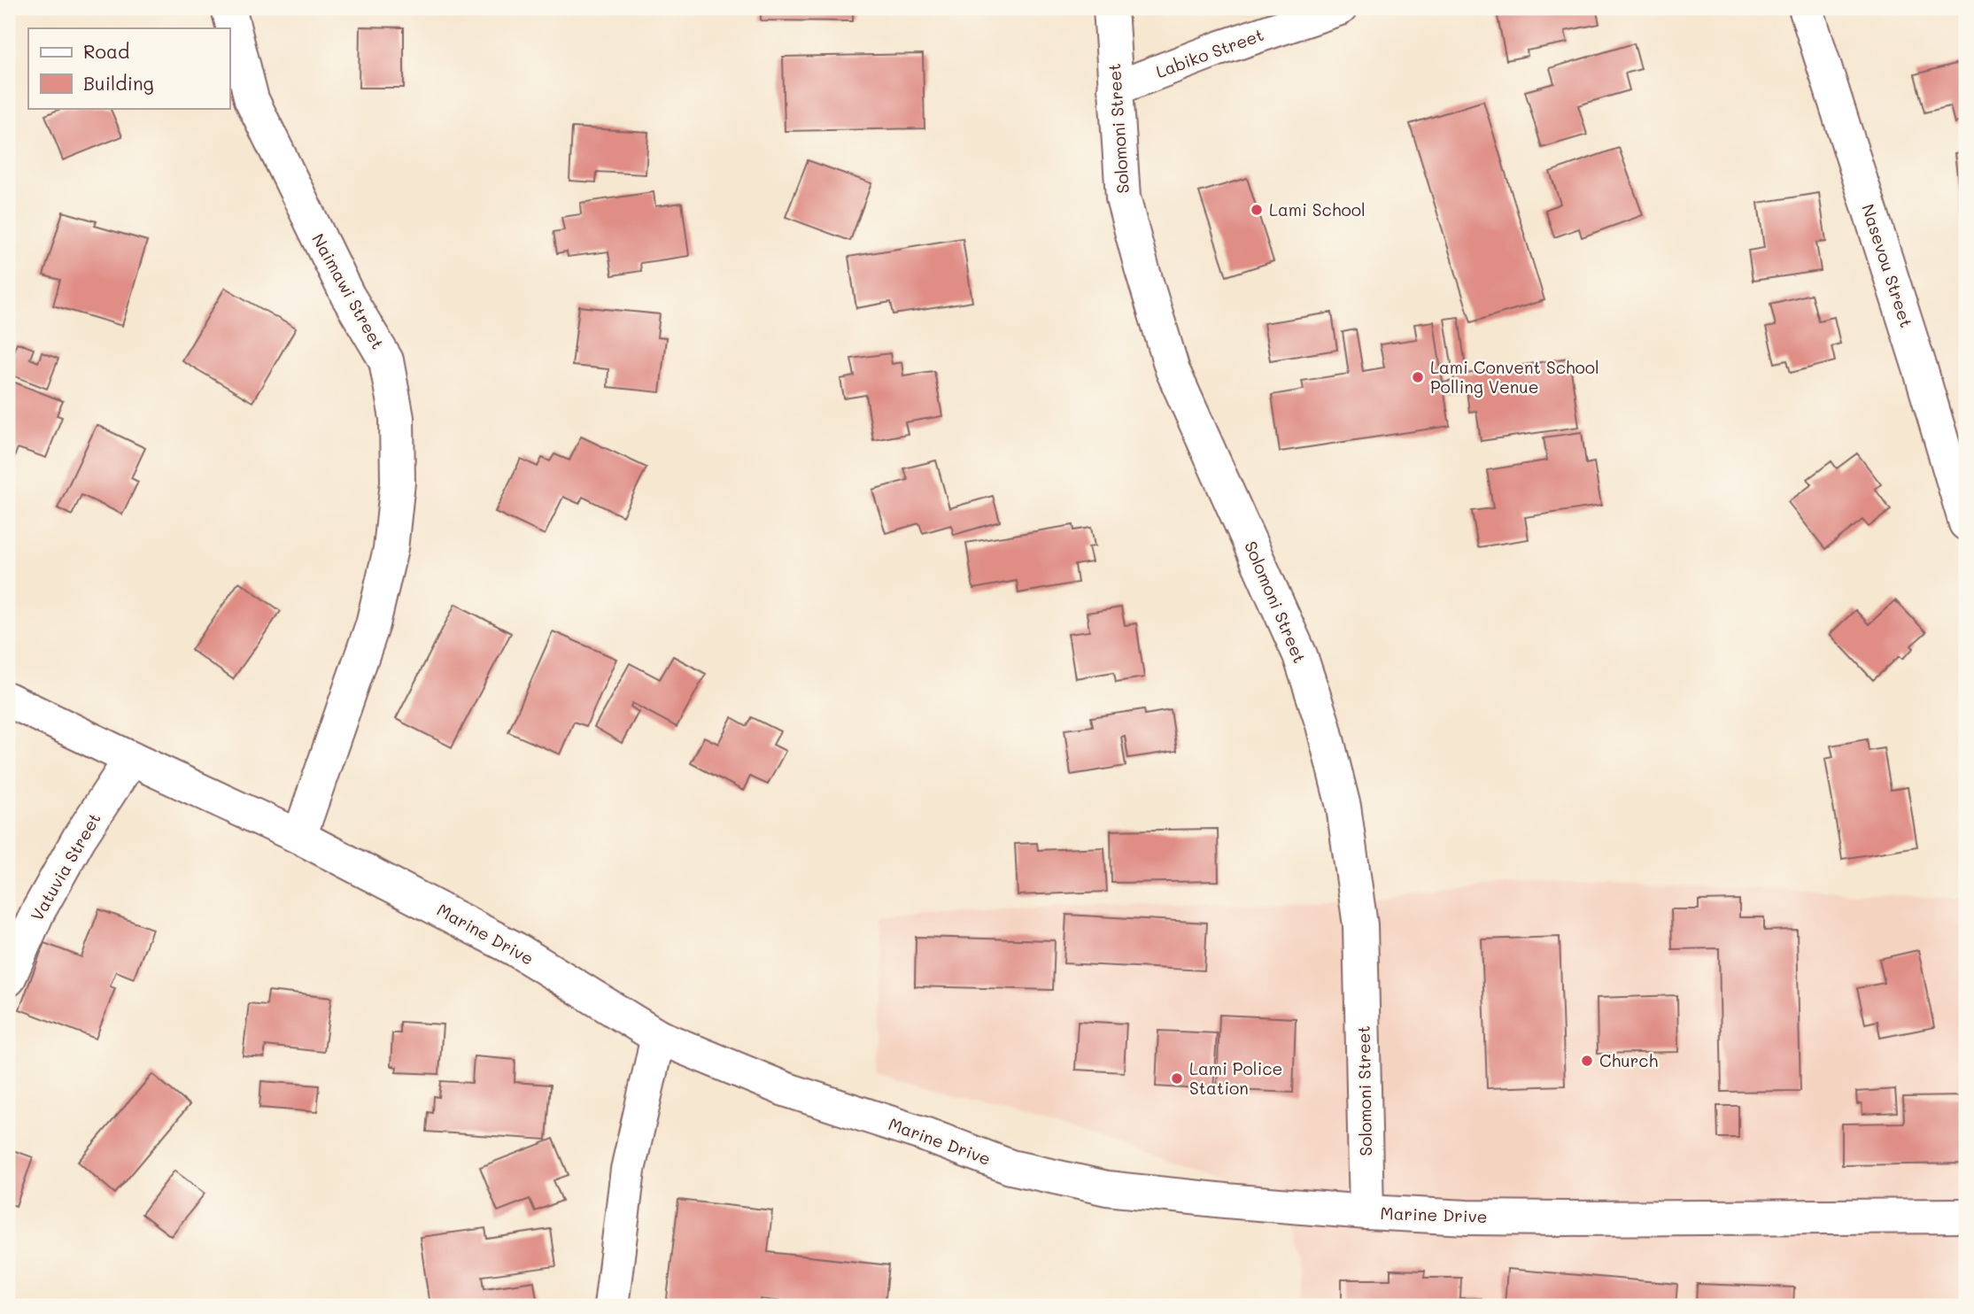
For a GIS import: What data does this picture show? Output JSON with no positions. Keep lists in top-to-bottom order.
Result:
{
  "streets": {
    "main road": [
      "Labiko Street",
      "Solomoni Street",
      "Nasevou Street",
      "Naimawi Street",
      "Vatuvia Street",
      "Marine Drive"
    ]
  },
  "crossings": [
    ["Labiko Street", "Solomoni Street"],
    ["Solomoni Street", "Marine Drive"],
    ["Naimawi Street", "Marine Drive"],
    ["Vatuvia Street", "Marine Drive"]
  ],
  "places": [
    "Lami School",
    "Lami Convent School Polling Venue",
    "Church",
    "Lami Police Station"
  ],
  "legend": ["Road", "Building"]
}
